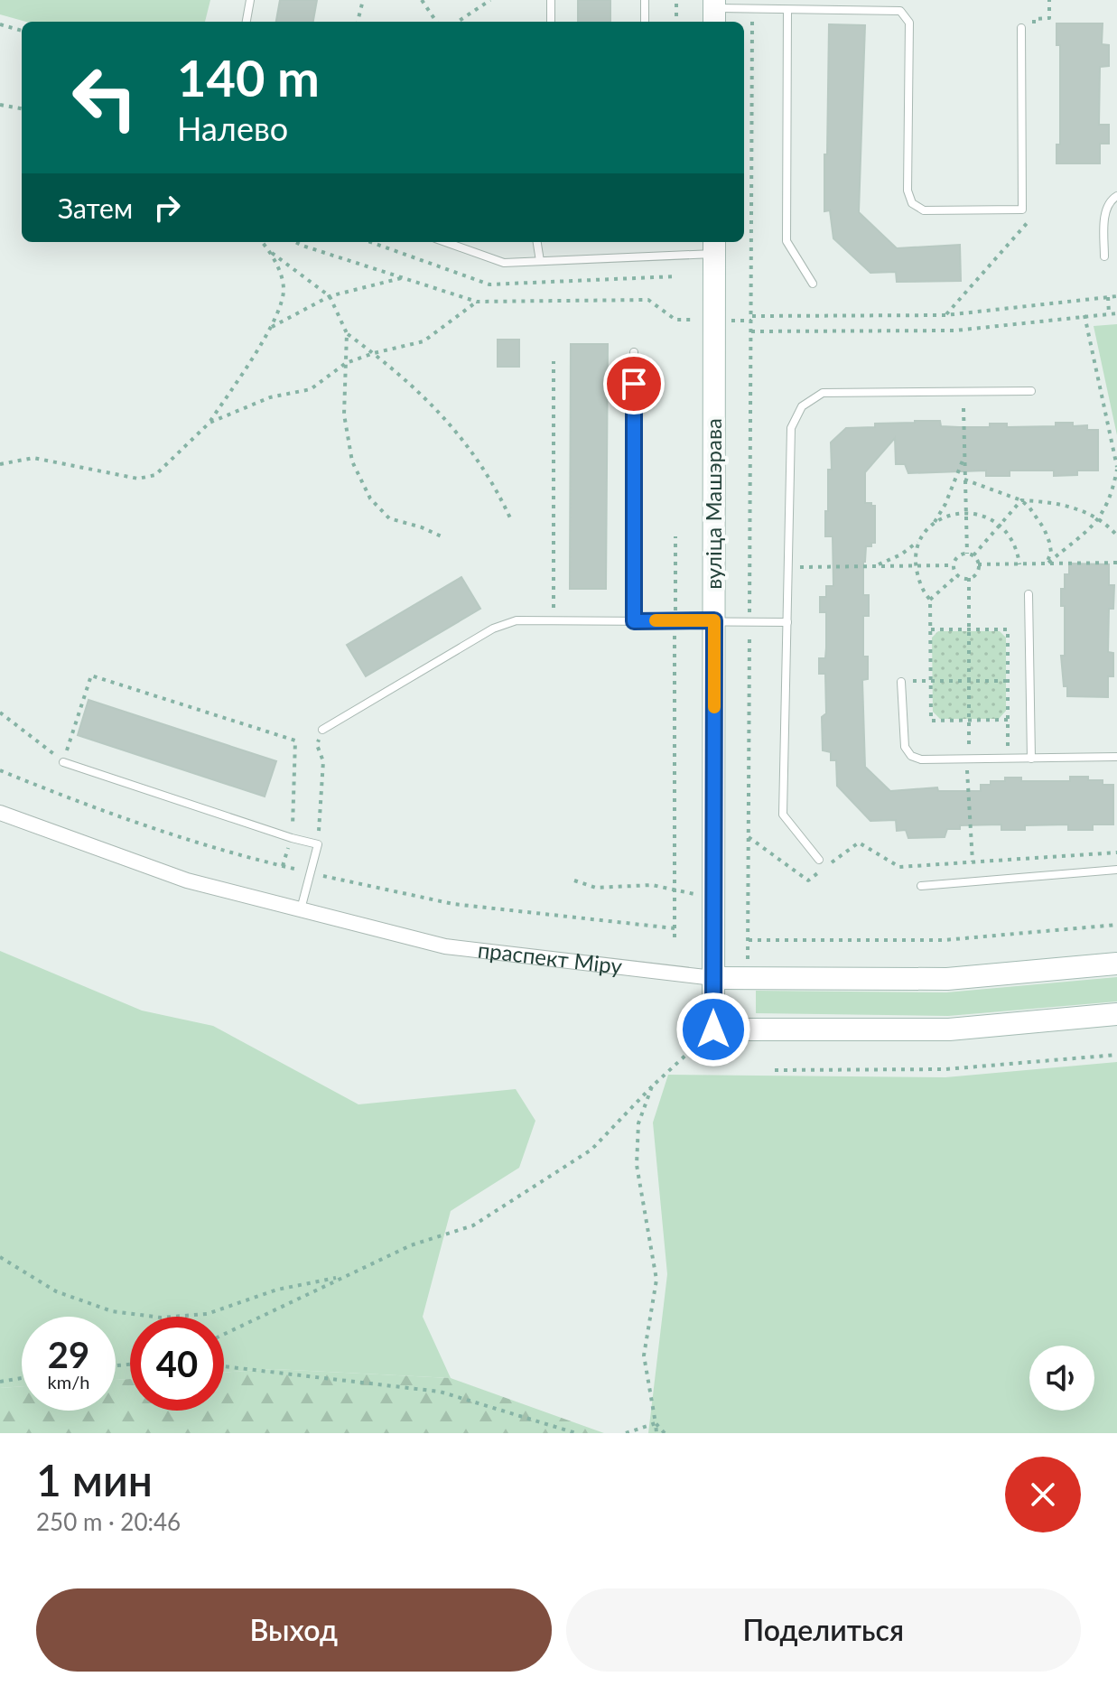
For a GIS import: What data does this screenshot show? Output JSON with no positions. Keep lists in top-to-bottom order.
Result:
{
  "streets": {
    "street": ["вуліца Машэрава", "праспект Міру"]
  },
  "crossings": [
    ["вуліца Машэрава", "праспект Міру"]
  ],
  "page": {
    "turn": ["140 m", "Налево"],
    "then": "Затем",
    "speed": "29 km/h",
    "limit": "40",
    "heading": ["1 мин", "250 m · 20:46"],
    "buttons": ["Выход", "Поделиться"]
  }
}
